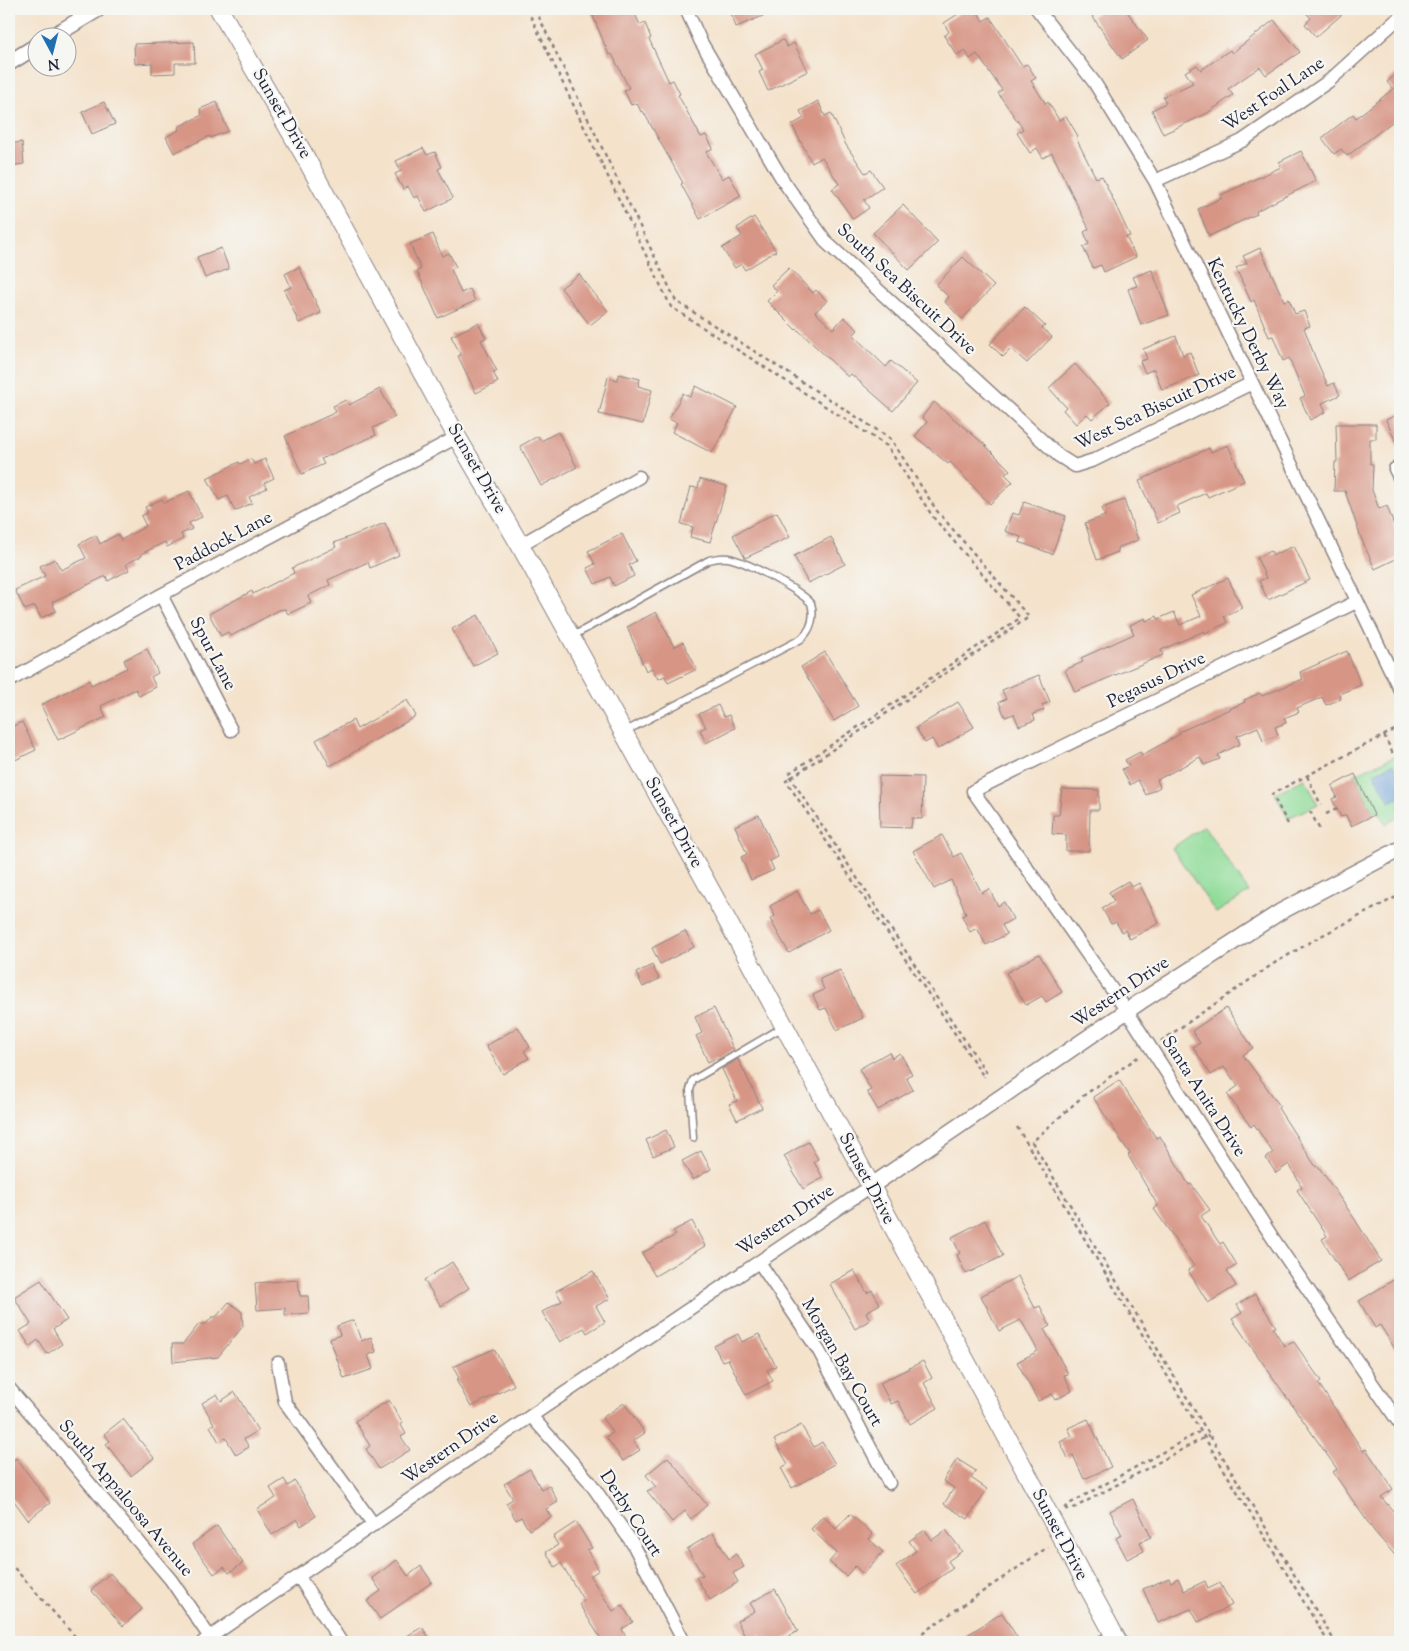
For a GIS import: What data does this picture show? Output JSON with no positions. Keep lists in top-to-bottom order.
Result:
{
  "streets": {
    "main road": ["Sunset Drive"],
    "street": [
      "West Foal Lane",
      "South Sea Biscuit Drive",
      "Kentucky Derby Way",
      "West Sea Biscuit Drive",
      "Paddock Lane",
      "Spur Lane",
      "Pegasus Drive",
      "Western Drive",
      "Santa Anita Drive",
      "Morgan Bay Court",
      "South Appaloosa Avenue",
      "Derby Court"
    ]
  },
  "crossings": [
    ["West Foal Lane", "Kentucky Derby Way"],
    ["Sunset Drive", "Paddock Lane"],
    ["Sunset Drive", "Western Drive"],
    ["South Sea Biscuit Drive", "West Sea Biscuit Drive"],
    ["Kentucky Derby Way", "West Sea Biscuit Drive"],
    ["Kentucky Derby Way", "Pegasus Drive"],
    ["Paddock Lane", "Spur Lane"],
    ["Pegasus Drive", "Santa Anita Drive"],
    ["Western Drive", "Santa Anita Drive"],
    ["Western Drive", "Morgan Bay Court"],
    ["Western Drive", "South Appaloosa Avenue"],
    ["Western Drive", "Derby Court"]
  ],
  "north": "bottom"
}
